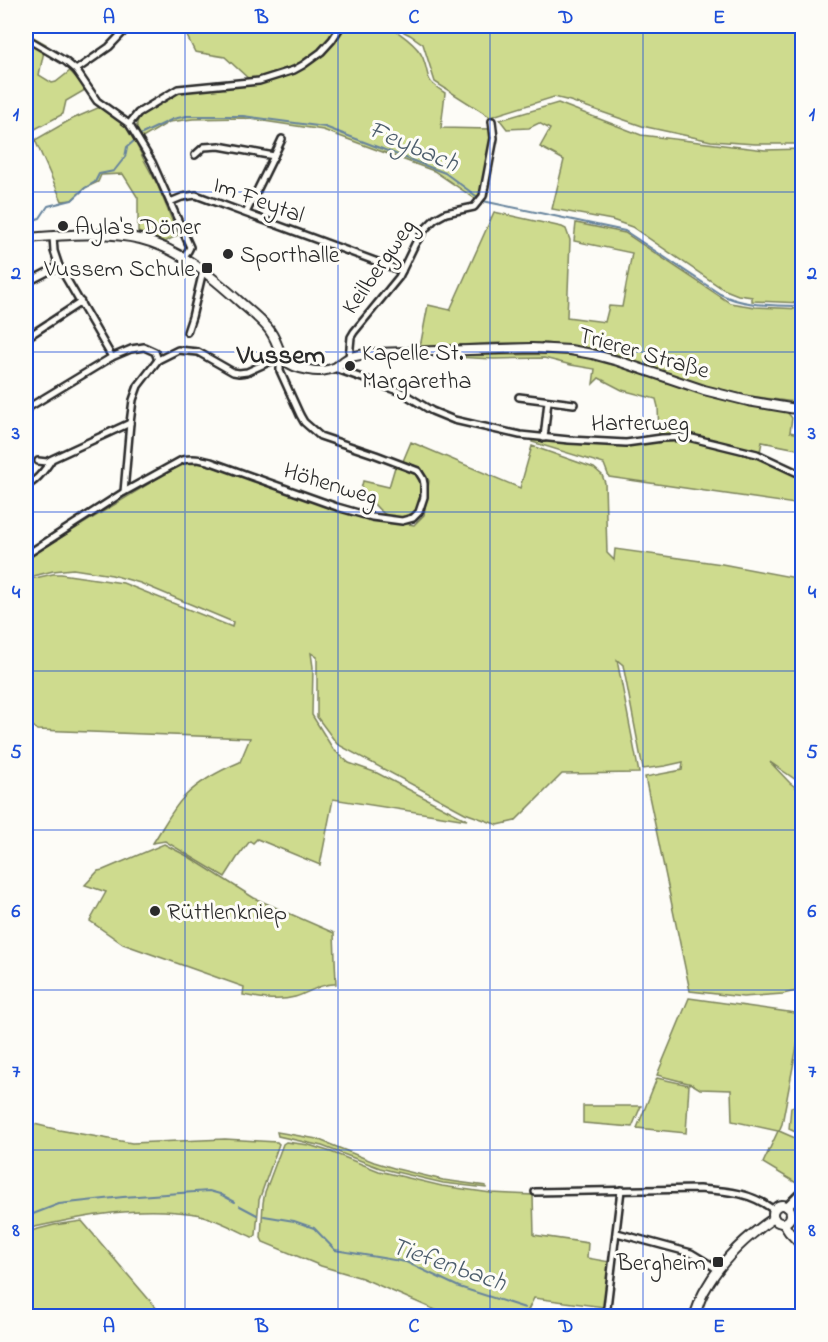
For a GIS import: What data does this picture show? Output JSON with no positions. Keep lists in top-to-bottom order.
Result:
{
  "streets": {
    "main road": ["Trierer Straße"],
    "street": [
      "Im Feytal",
      "Keilbergweg",
      "Harterweg",
      "Höhenweg"
    ]
  },
  "crossings": [
    ["Im Feytal", "Keilbergweg"],
    ["Keilbergweg", "Trierer Straße"],
    ["Trierer Straße", "Harterweg"]
  ],
  "districts": ["Vussem"],
  "water": ["Feybach", "Tiefenbach"],
  "places": {
    "other": [
      "Ayla's Döner",
      "Sporthalle",
      "Kapelle St. Margaretha",
      "Rüttlenkniep"
    ],
    "transit": ["Vussem Schule", "Bergheim"]
  },
  "grid": {
    "columns": [
      "A",
      "B",
      "C",
      "D",
      "E"
    ],
    "rows": [
      "1",
      "2",
      "3",
      "4",
      "5",
      "6",
      "7",
      "8"
    ]
  }
}
